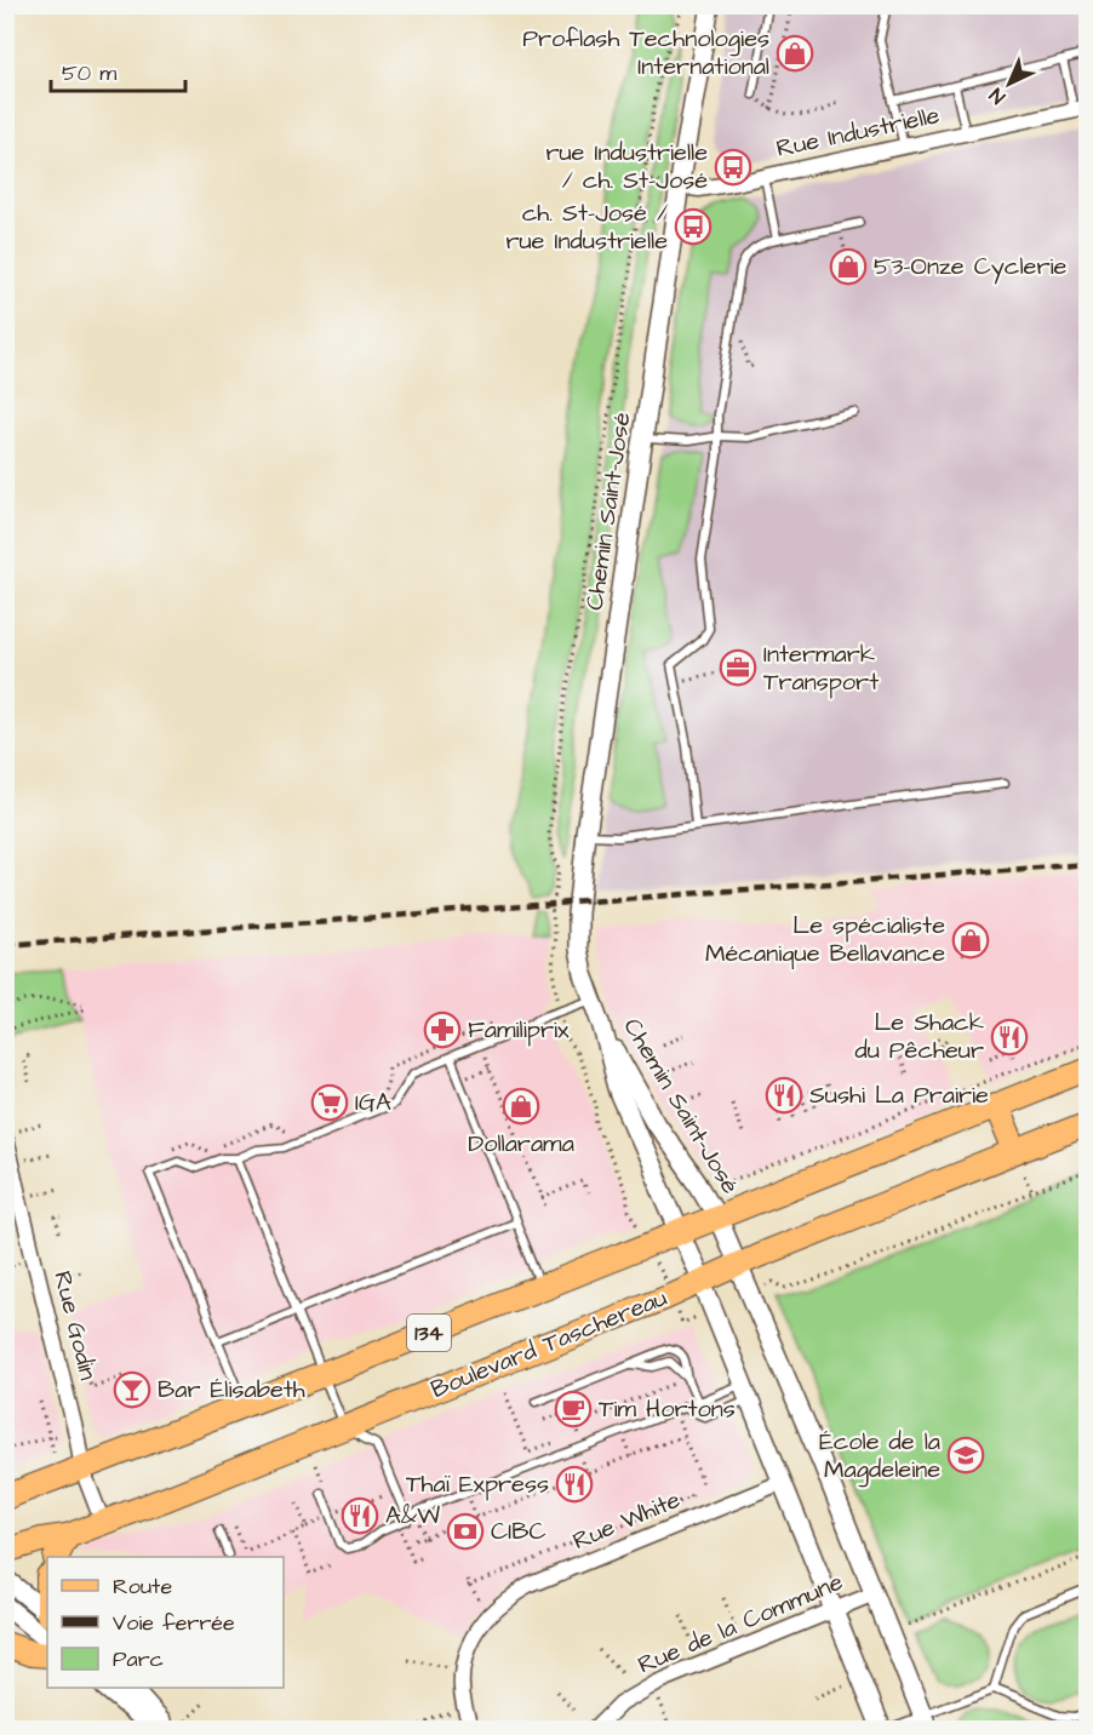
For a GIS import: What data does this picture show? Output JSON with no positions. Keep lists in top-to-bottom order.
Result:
{
  "streets": {
    "main road": ["134", "Boulevard Taschereau"],
    "street": [
      "Rue Industrielle",
      "Chemin Saint-José",
      "Rue Godin",
      "Rue White",
      "Rue de la Commune"
    ]
  },
  "crossings": [
    ["Rue Industrielle", "Chemin Saint-José"],
    ["Chemin Saint-José", "134"],
    ["Chemin Saint-José", "Boulevard Taschereau"],
    ["Chemin Saint-José", "Rue White"],
    ["Chemin Saint-José", "Rue de la Commune"],
    ["Rue Godin", "134"],
    ["Rue Godin", "Boulevard Taschereau"]
  ],
  "places": {
    "shop": [
      "Proflash Technologies International",
      "53-Onze Cyclerie",
      "Le spécialiste Mécanique Bellavance",
      "Dollarama"
    ],
    "bus stop": ["rue Industrielle / ch. St-José", "ch. St-José / rue Industrielle"],
    "office": ["Intermark Transport"],
    "pharmacy": ["Familiprix"],
    "restaurant": [
      "Le Shack du Pêcheur",
      "Sushi La Prairie",
      "Thaï Express",
      "A&W"
    ],
    "supermarket": ["IGA"],
    "bar": ["Bar Élisabeth"],
    "cafe": ["Tim Hortons"],
    "school or university": ["École de la Magdeleine"],
    "bank": ["CIBC"]
  },
  "legend": ["Route", "Voie ferrée", "Parc"],
  "scale_bar": "50 m",
  "north": "bottom left"
}
